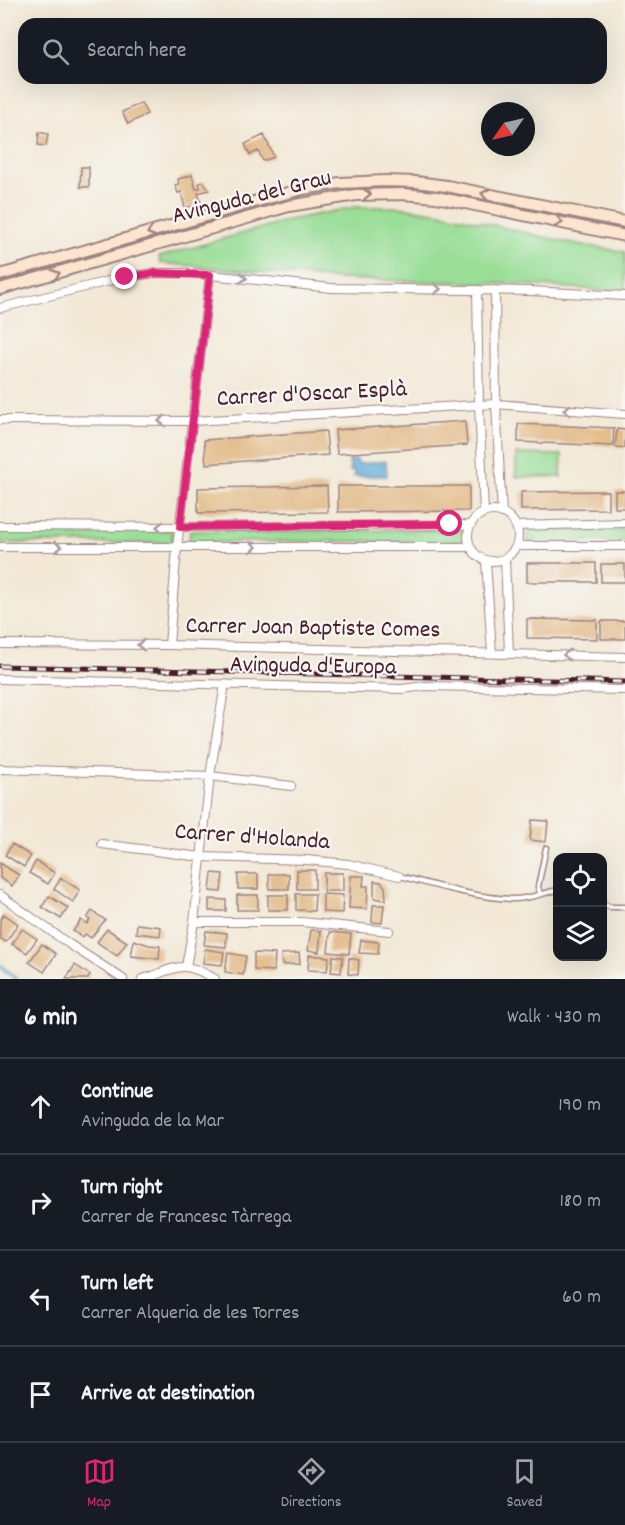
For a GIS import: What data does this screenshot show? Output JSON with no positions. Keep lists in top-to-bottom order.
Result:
{
  "streets": {
    "main road": ["Avinguda del Grau"],
    "street": [
      "Carrer d'Oscar Esplà",
      "Carrer Joan Baptiste Comes",
      "Avinguda d'Europa",
      "Carrer d'Holanda"
    ]
  },
  "one_way": ["Carrer d'Oscar Esplà", "Carrer Joan Baptiste Comes"],
  "north": "bottom left",
  "page": {
    "search": "Search here",
    "heading": ["6 min", "Walk · 430 m"],
    "list": [
      ["Continue", "Avinguda de la Mar", "190 m"],
      ["Turn right", "Carrer de Francesc Tàrrega", "180 m"],
      ["Turn left", "Carrer Alqueria de les Torres", "60 m"],
      "Arrive at destination"
    ],
    "nav": ["Map", "Directions", "Saved"]
  }
}
